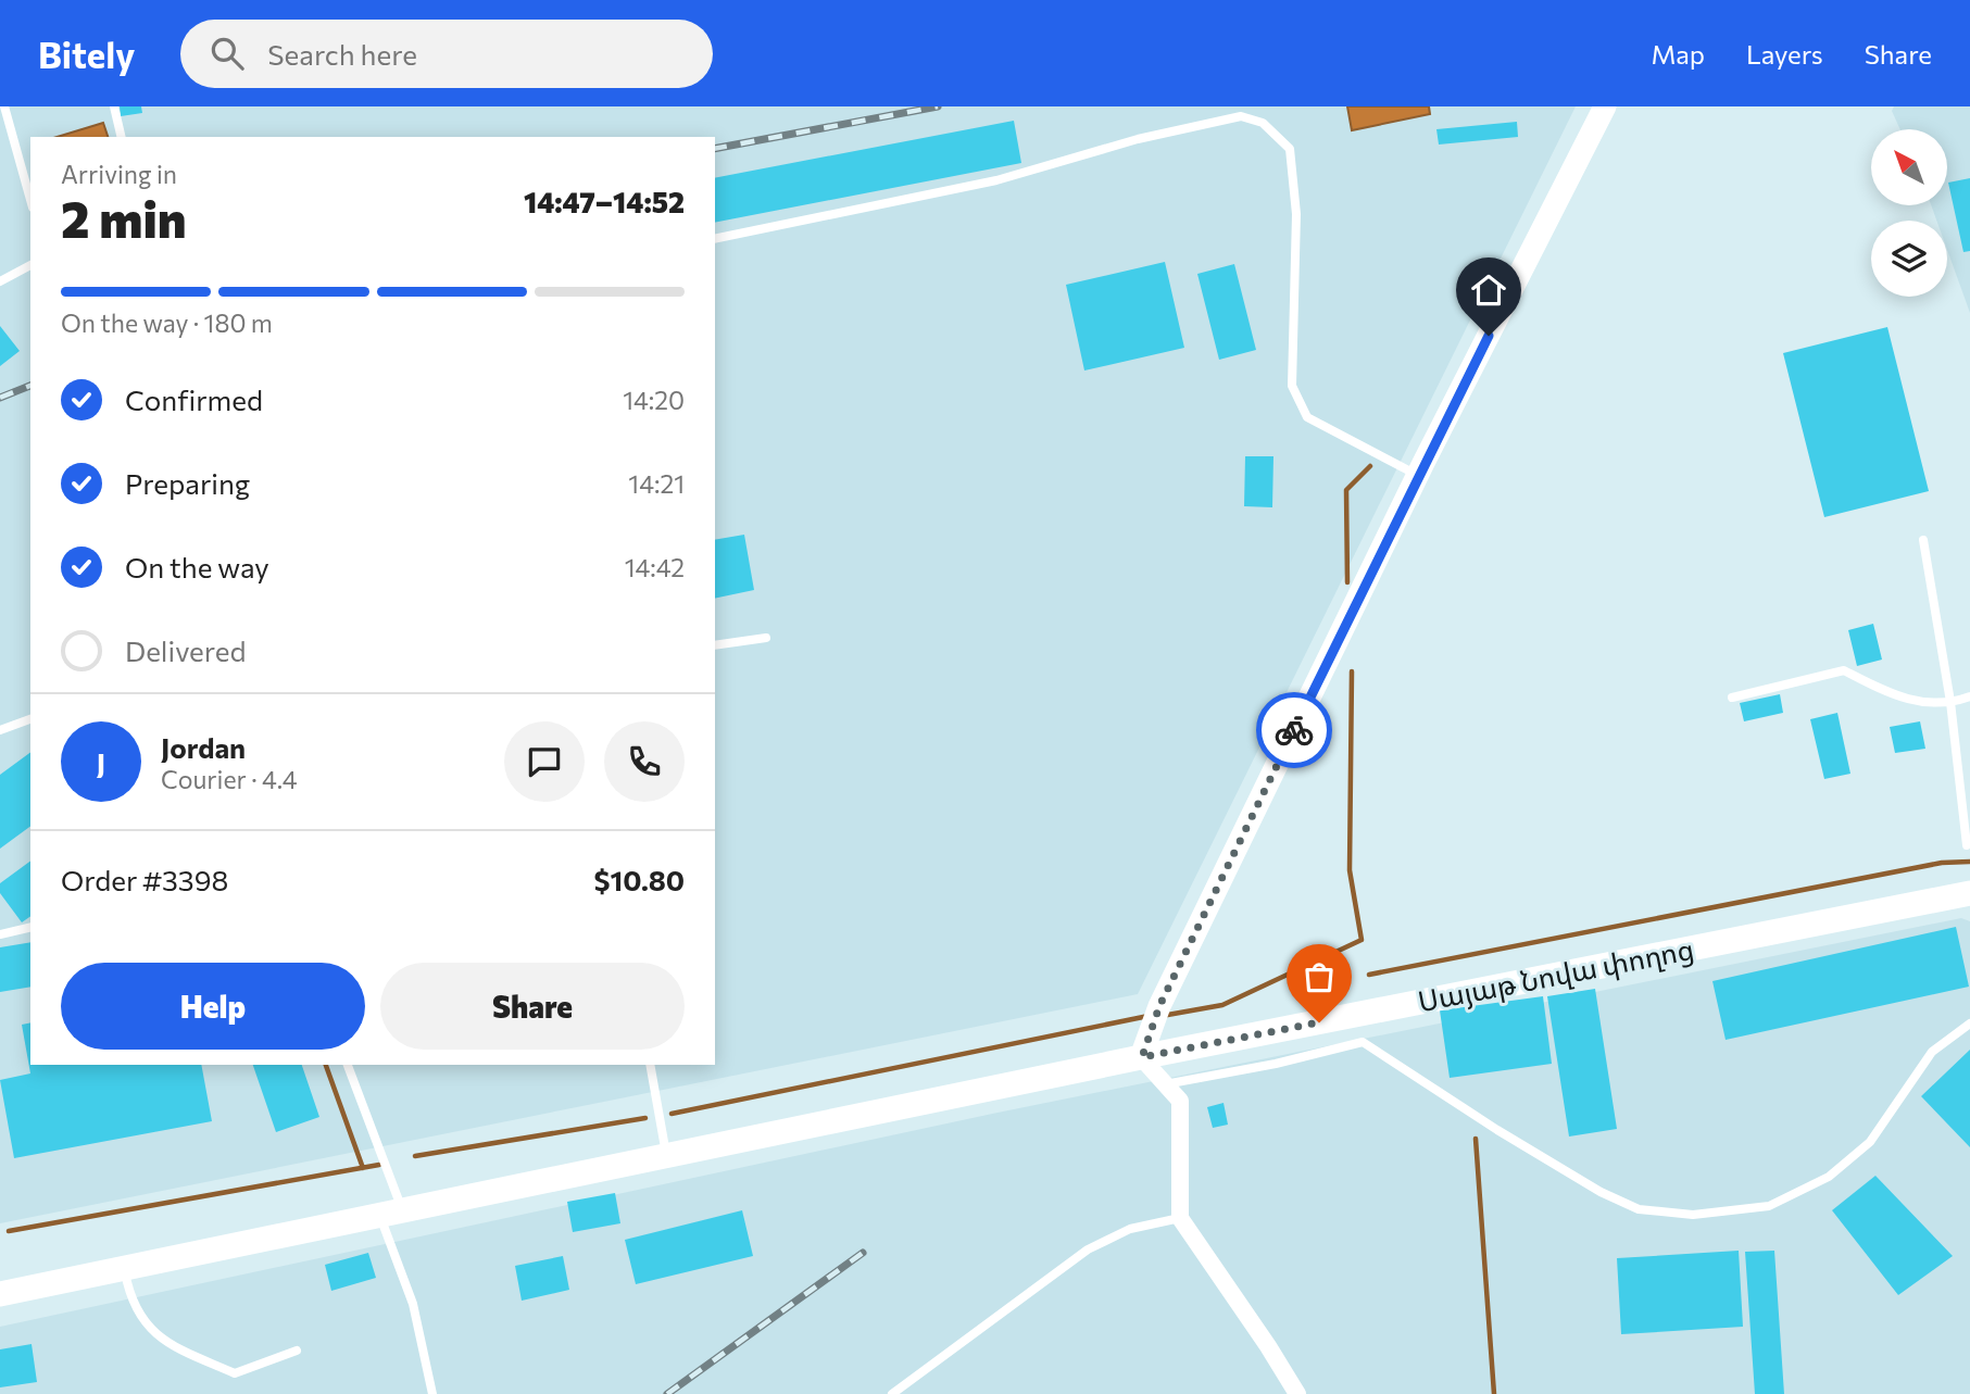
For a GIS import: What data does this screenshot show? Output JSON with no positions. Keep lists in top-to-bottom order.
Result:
{
  "streets": {
    "main road": ["Սայաթ Նովա փողոց"]
  },
  "north": "top left",
  "page": {
    "header": "Bitely",
    "search": "Search here",
    "nav": ["Map", "Layers", "Share"],
    "heading": ["2 min", "Arriving in", "14:47–14:52"],
    "panel": [
      "Jordan",
      "Courier · 4.4",
      "Order #3398",
      "$10.80"
    ],
    "bar": "On the way · 180 m",
    "list": [
      ["Confirmed", "14:20"],
      ["Preparing", "14:21"],
      ["On the way", "14:42"],
      "Delivered"
    ],
    "round": "J",
    "buttons": ["Help", "Share"]
  }
}
